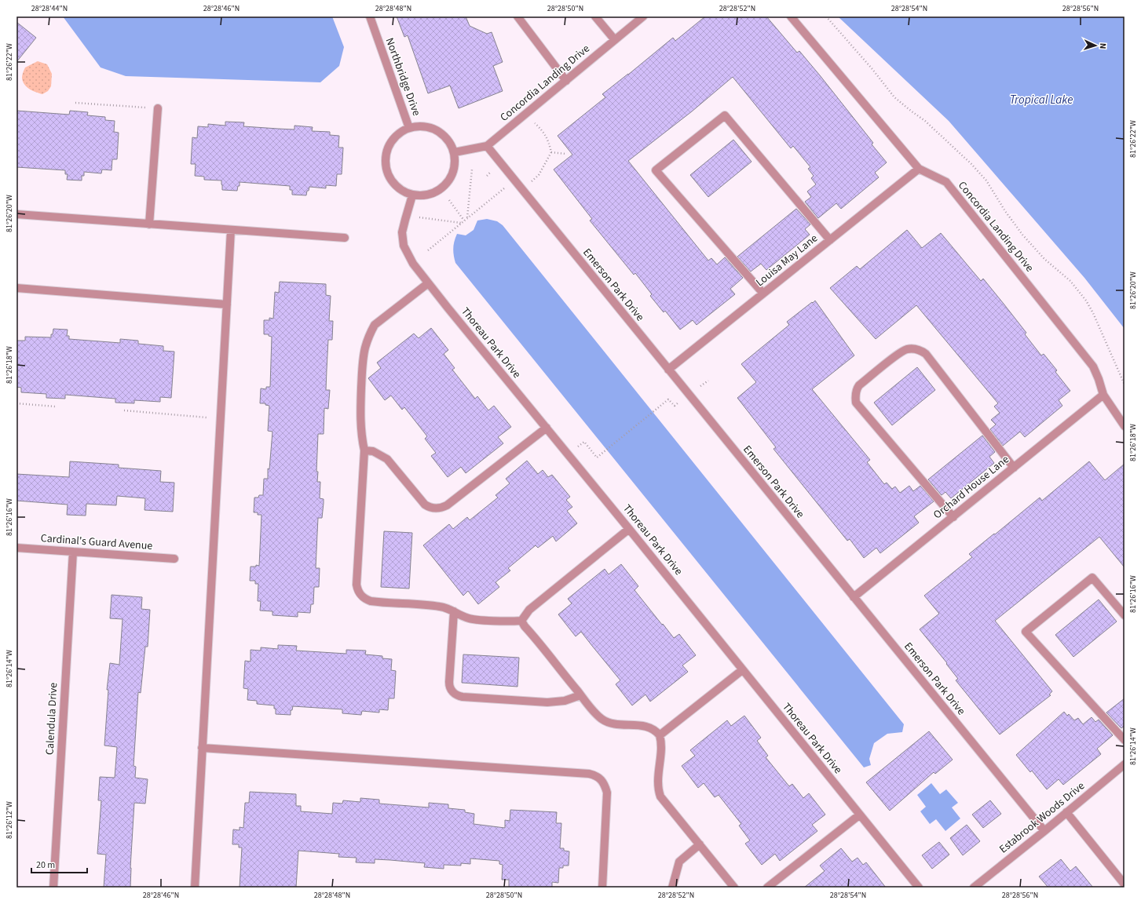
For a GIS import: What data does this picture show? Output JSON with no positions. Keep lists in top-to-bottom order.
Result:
{
  "streets": {
    "street": [
      "Northbridge Drive",
      "Concordia Landing Drive",
      "Louisa May Lane",
      "Emerson Park Drive",
      "Thoreau Park Drive",
      "Orchard House Lane",
      "Cardinal's Guard Avenue",
      "Calendula Drive",
      "Estabrook Woods Drive"
    ]
  },
  "crossings": [
    ["Northbridge Drive", "Concordia Landing Drive"],
    ["Northbridge Drive", "Thoreau Park Drive"],
    ["Concordia Landing Drive", "Louisa May Lane"],
    ["Concordia Landing Drive", "Emerson Park Drive"],
    ["Concordia Landing Drive", "Thoreau Park Drive"],
    ["Concordia Landing Drive", "Orchard House Lane"],
    ["Louisa May Lane", "Emerson Park Drive"],
    ["Emerson Park Drive", "Orchard House Lane"],
    ["Emerson Park Drive", "Estabrook Woods Drive"],
    ["Cardinal's Guard Avenue", "Calendula Drive"]
  ],
  "water": ["Tropical Lake"],
  "scale_bar": "20 m",
  "north": "right",
  "coordinates": [
    "28°28'44\"N",
    "28°28'46\"N",
    "28°28'48\"N",
    "28°28'50\"N",
    "28°28'52\"N",
    "28°28'54\"N",
    "28°28'56\"N",
    "81°26'22\"W",
    "81°26'20\"W",
    "81°26'18\"W",
    "81°26'16\"W",
    "81°26'14\"W",
    "81°26'12\"W"
  ]
}
